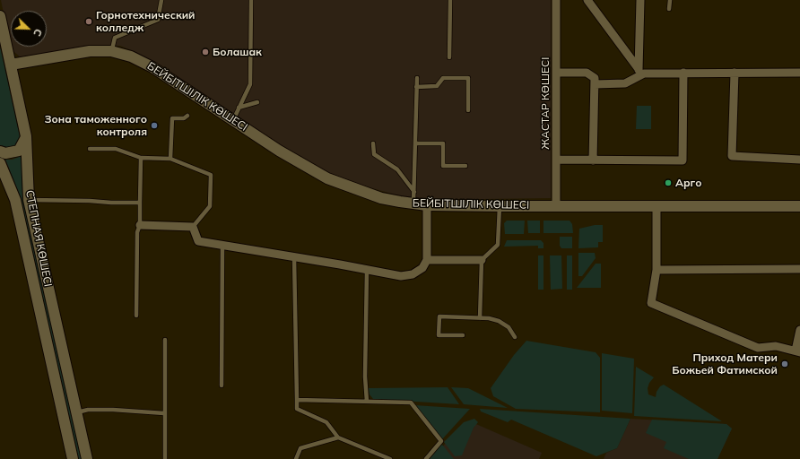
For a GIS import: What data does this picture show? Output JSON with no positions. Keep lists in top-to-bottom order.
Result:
{
  "streets": {
    "street": ["БЕЙБІТШІЛІК КӨШЕСІ", "ЖАСТАР КӨШЕСІ", "СТЕПНАЯ КӨШЕСІ"]
  },
  "crossings": [
    ["БЕЙБІТШІЛІК КӨШЕСІ", "ЖАСТАР КӨШЕСІ"],
    ["БЕЙБІТШІЛІК КӨШЕСІ", "СТЕПНАЯ КӨШЕСІ"]
  ],
  "places": [
    "Горнотехнический колледж",
    "Болашак",
    "Зона таможенного контроля",
    "Арго",
    "Приход Матери Божьей Фатимской"
  ],
  "north": "bottom right"
}
